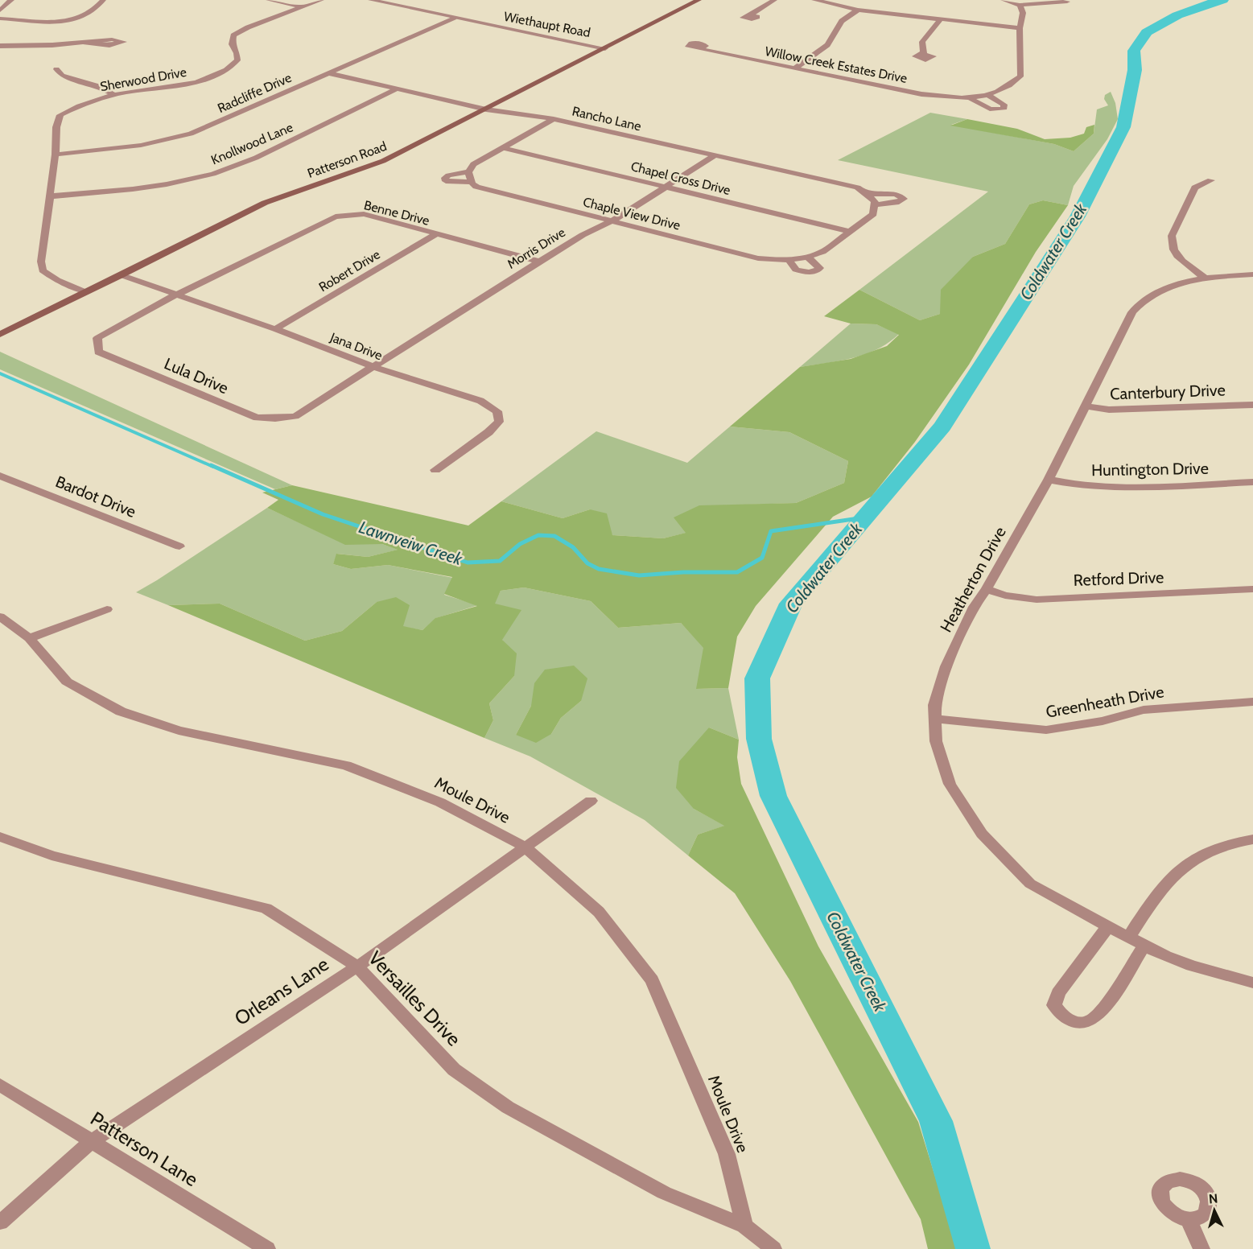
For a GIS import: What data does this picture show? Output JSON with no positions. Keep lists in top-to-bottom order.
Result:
{
  "streets": {
    "main road": ["Patterson Road"],
    "street": [
      "Wiethaupt Road",
      "Willow Creek Estates Drive",
      "Sherwood Drive",
      "Radcliffe Drive",
      "Rancho Lane",
      "Knollwood Lane",
      "Chapel Cross Drive",
      "Benne Drive",
      "Chaple View Drive",
      "Morris Drive",
      "Robert Drive",
      "Jana Drive",
      "Lula Drive",
      "Canterbury Drive",
      "Huntington Drive",
      "Bardot Drive",
      "Retford Drive",
      "Heatherton Drive",
      "Greenheath Drive",
      "Moule Drive",
      "Orleans Lane",
      "Versailles Drive",
      "Patterson Lane"
    ]
  },
  "crossings": [
    ["Wiethaupt Road", "Radcliffe Drive"],
    ["Wiethaupt Road", "Patterson Road"],
    ["Sherwood Drive", "Radcliffe Drive"],
    ["Sherwood Drive", "Knollwood Lane"],
    ["Sherwood Drive", "Patterson Road"],
    ["Radcliffe Drive", "Rancho Lane"],
    ["Rancho Lane", "Knollwood Lane"],
    ["Rancho Lane", "Patterson Road"],
    ["Rancho Lane", "Chaple View Drive"],
    ["Rancho Lane", "Morris Drive"],
    ["Patterson Road", "Jana Drive"],
    ["Chapel Cross Drive", "Chaple View Drive"],
    ["Chapel Cross Drive", "Morris Drive"],
    ["Benne Drive", "Morris Drive"],
    ["Benne Drive", "Robert Drive"],
    ["Benne Drive", "Jana Drive"],
    ["Benne Drive", "Lula Drive"],
    ["Chaple View Drive", "Morris Drive"],
    ["Morris Drive", "Jana Drive"],
    ["Morris Drive", "Lula Drive"],
    ["Robert Drive", "Jana Drive"],
    ["Jana Drive", "Lula Drive"],
    ["Canterbury Drive", "Heatherton Drive"],
    ["Huntington Drive", "Heatherton Drive"],
    ["Retford Drive", "Heatherton Drive"],
    ["Heatherton Drive", "Greenheath Drive"],
    ["Moule Drive", "Orleans Lane"],
    ["Moule Drive", "Versailles Drive"],
    ["Orleans Lane", "Versailles Drive"],
    ["Orleans Lane", "Patterson Lane"]
  ],
  "water": ["Coldwater Creek", "Lawnveiw Creek"],
  "north": "top"
}
